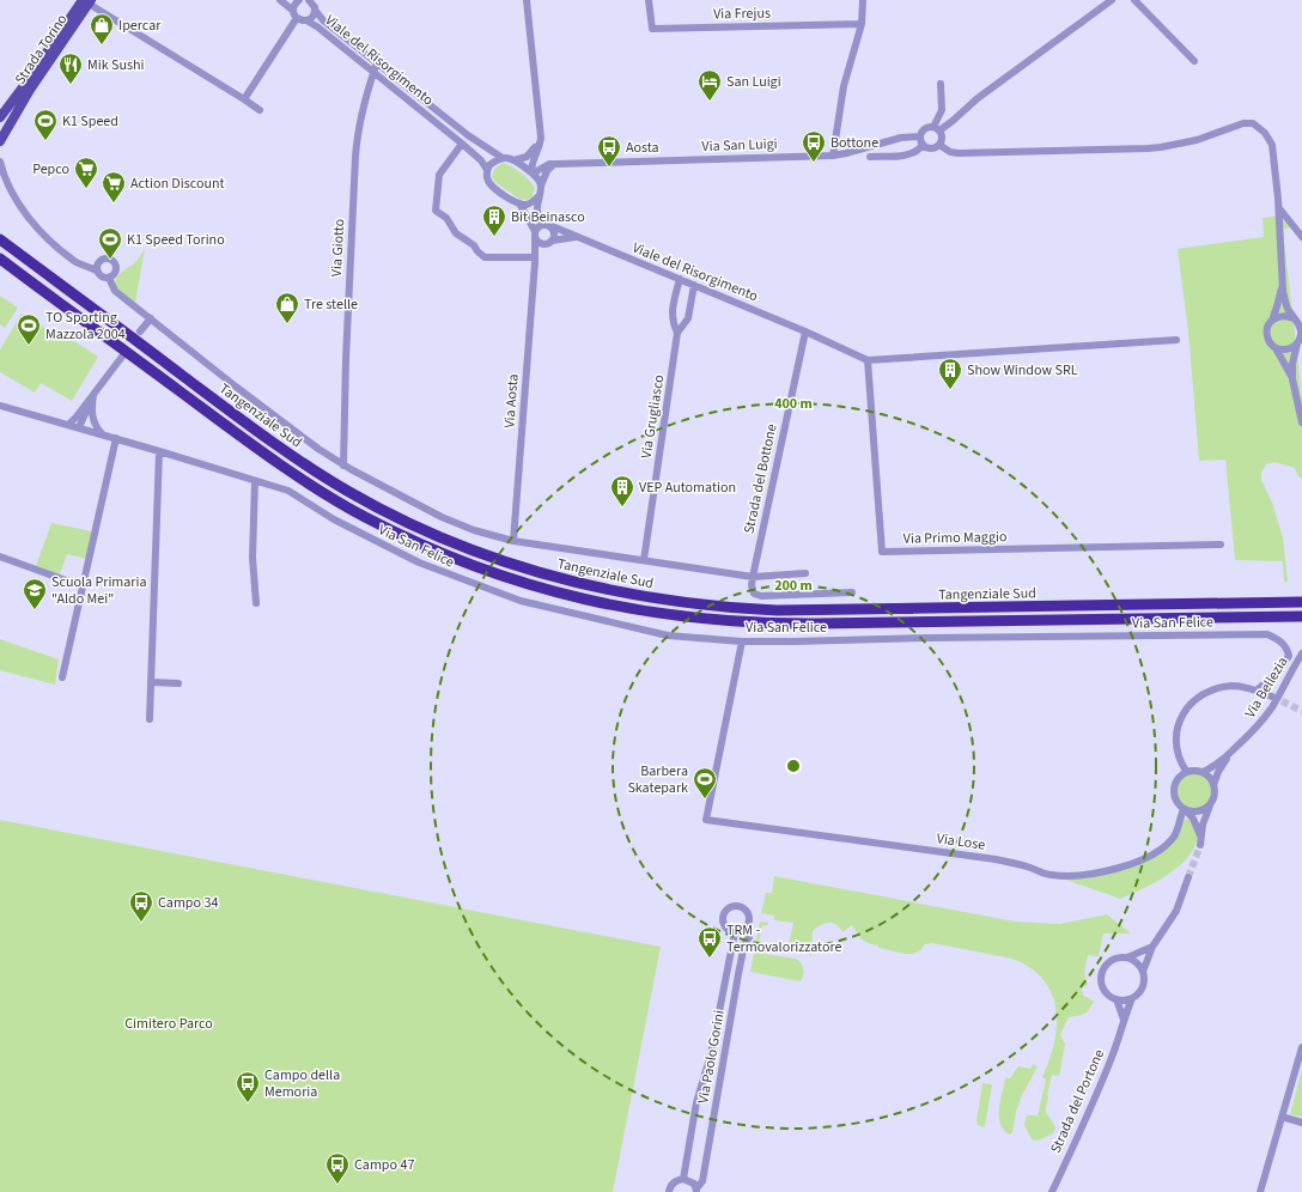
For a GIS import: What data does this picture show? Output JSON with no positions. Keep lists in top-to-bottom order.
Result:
{
  "streets": {
    "highway": ["Tangenziale Sud"],
    "main road": ["Strada Torino"],
    "street": [
      "Via Frejus",
      "Viale del Risorgimento",
      "Via San Luigi",
      "Via Giotto",
      "Via Aosta",
      "Via Grugliasco",
      "Strada del Bottone",
      "Via Primo Maggio",
      "Via San Felice",
      "Via Bellezia",
      "Via Lose",
      "Via Paolo Gorini",
      "Strada del Portone"
    ]
  },
  "crossings": [
    ["Viale del Risorgimento", "Via San Luigi"],
    ["Viale del Risorgimento", "Via Giotto"],
    ["Viale del Risorgimento", "Via Aosta"],
    ["Viale del Risorgimento", "Via Grugliasco"],
    ["Viale del Risorgimento", "Strada del Bottone"],
    ["Via San Felice", "Via Lose"],
    ["Via Bellezia", "Via Lose"]
  ],
  "parks": ["Cimitero Parco"],
  "places": {
    "shop": ["Ipercar", "Tre stelle"],
    "restaurant": ["Mik Sushi"],
    "hotel": ["San Luigi"],
    "sports": [
      "K1 Speed",
      "K1 Speed Torino",
      "TO Sporting Mazzola 2004",
      "Barbera Skatepark"
    ],
    "bus stop": [
      "Bottone",
      "Aosta",
      "Campo 34",
      "TRM - Termovalorizzatore",
      "Campo della Memoria",
      "Campo 47"
    ],
    "supermarket": ["Pepco", "Action Discount"],
    "building": ["Bit Beinasco", "Show Window SRL", "VEP Automation"],
    "school or university": ["Scuola Primaria \"Aldo Mei\""]
  },
  "rings": ["400 m", "200 m"]
}
